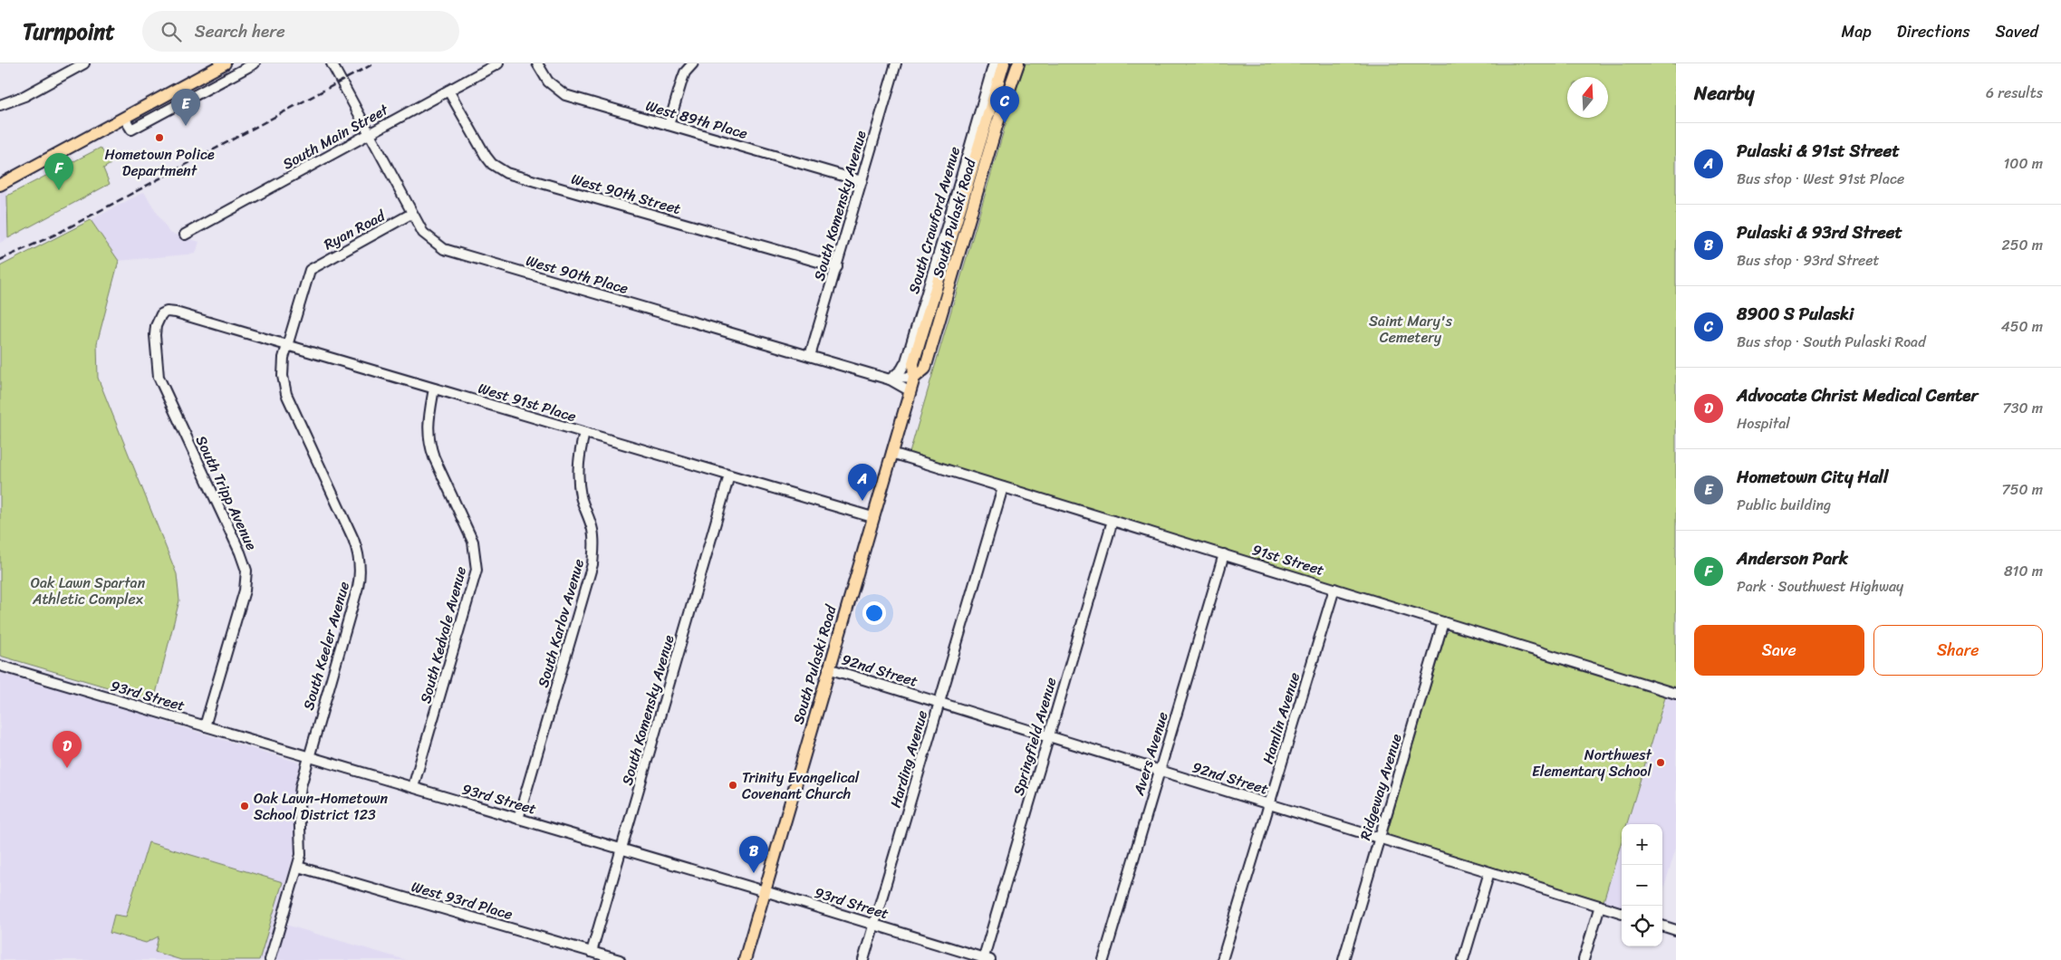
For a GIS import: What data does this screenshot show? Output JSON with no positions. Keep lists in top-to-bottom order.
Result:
{
  "streets": {
    "main road": ["South Pulaski Road"],
    "street": [
      "West 89th Place",
      "South Main Street",
      "West 90th Street",
      "South Komensky Avenue",
      "South Crawford Avenue",
      "Ryan Road",
      "West 90th Place",
      "West 91st Place",
      "South Tripp Avenue",
      "91st Street",
      "South Karlov Avenue",
      "South Kedvale Avenue",
      "South Keeler Avenue",
      "92nd Street",
      "93rd Street",
      "Hamlin Avenue",
      "Springfield Avenue",
      "Avers Avenue",
      "Harding Avenue",
      "Ridgeway Avenue",
      "West 93rd Place"
    ]
  },
  "crossings": [
    ["West 89th Place", "South Komensky Avenue"],
    ["South Main Street", "West 90th Street"],
    ["South Main Street", "West 90th Place"],
    ["West 90th Street", "South Komensky Avenue"],
    ["South Komensky Avenue", "West 90th Place"],
    ["South Komensky Avenue", "West 91st Place"],
    ["South Komensky Avenue", "93rd Street"],
    ["South Komensky Avenue", "West 93rd Place"],
    ["South Pulaski Road", "West 90th Place"],
    ["South Pulaski Road", "West 91st Place"],
    ["South Pulaski Road", "91st Street"],
    ["South Pulaski Road", "92nd Street"],
    ["South Pulaski Road", "93rd Street"],
    ["South Crawford Avenue", "West 90th Place"],
    ["Ryan Road", "West 90th Place"],
    ["Ryan Road", "South Keeler Avenue"],
    ["West 91st Place", "South Tripp Avenue"],
    ["West 91st Place", "South Karlov Avenue"],
    ["West 91st Place", "South Kedvale Avenue"],
    ["West 91st Place", "South Keeler Avenue"],
    ["South Tripp Avenue", "93rd Street"],
    ["91st Street", "Hamlin Avenue"],
    ["91st Street", "Springfield Avenue"],
    ["91st Street", "Avers Avenue"],
    ["91st Street", "Harding Avenue"],
    ["91st Street", "Ridgeway Avenue"],
    ["South Karlov Avenue", "93rd Street"],
    ["South Kedvale Avenue", "93rd Street"],
    ["South Keeler Avenue", "93rd Street"],
    ["South Keeler Avenue", "West 93rd Place"],
    ["92nd Street", "Hamlin Avenue"],
    ["92nd Street", "Springfield Avenue"],
    ["92nd Street", "Avers Avenue"],
    ["92nd Street", "Harding Avenue"],
    ["92nd Street", "Ridgeway Avenue"],
    ["93rd Street", "Springfield Avenue"],
    ["93rd Street", "Harding Avenue"]
  ],
  "parks": ["Saint Mary's Cemetery", "Oak Lawn Spartan Athletic Complex"],
  "places": [
    "Hometown Police Department",
    "Northwest Elementary School",
    "Trinity Evangelical Covenant Church",
    "Oak Lawn-Hometown School District 123"
  ],
  "north": "top",
  "page": {
    "header": "Turnpoint",
    "search": "Search here",
    "nav": ["Map", "Directions", "Saved"],
    "heading": ["Nearby", "6 results"],
    "pins": [
      "C",
      "E",
      "F",
      "A",
      "D",
      "B"
    ],
    "list": [
      {
        "mark": "A",
        "name": "Pulaski & 91st Street",
        "note": "Bus stop · West 91st Place",
        "value": "100 m"
      },
      {
        "mark": "B",
        "name": "Pulaski & 93rd Street",
        "note": "Bus stop · 93rd Street",
        "value": "250 m"
      },
      {
        "mark": "C",
        "name": "8900 S Pulaski",
        "note": "Bus stop · South Pulaski Road",
        "value": "450 m"
      },
      {
        "mark": "D",
        "name": "Advocate Christ Medical Center",
        "note": "Hospital",
        "value": "730 m"
      },
      {
        "mark": "E",
        "name": "Hometown City Hall",
        "note": "Public building",
        "value": "750 m"
      },
      {
        "mark": "F",
        "name": "Anderson Park",
        "note": "Park · Southwest Highway",
        "value": "810 m"
      }
    ],
    "buttons": ["Save", "Share"],
    "map_buttons": ["+", "−"]
  }
}
